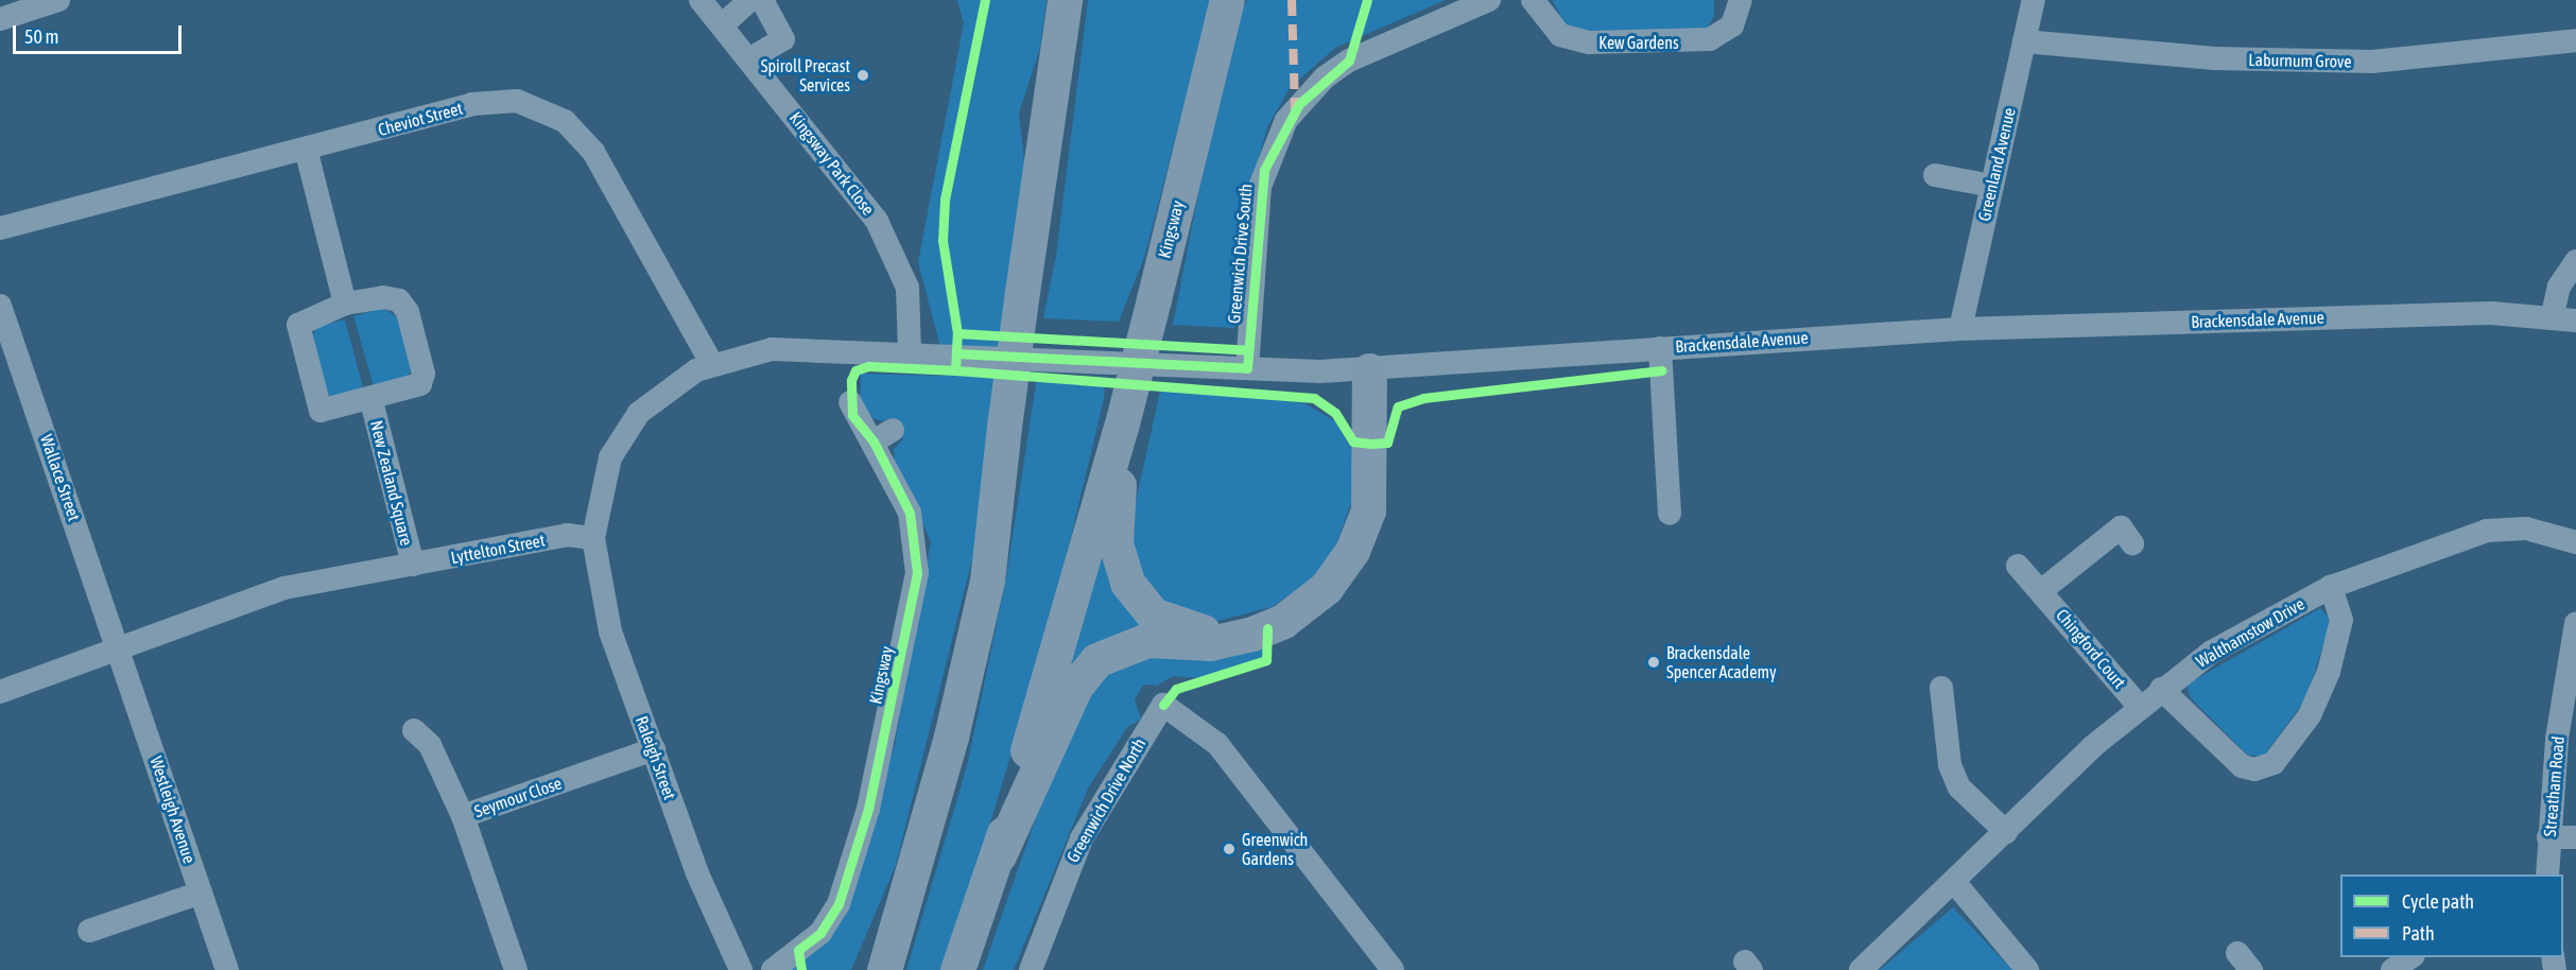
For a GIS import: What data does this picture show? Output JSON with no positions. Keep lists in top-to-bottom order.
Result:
{
  "streets": {
    "highway": ["Kingsway"],
    "street": [
      "Kew Gardens",
      "Laburnum Grove",
      "Cheviot Street",
      "Kingsway Park Close",
      "Greenland Avenue",
      "Greenwich Drive South",
      "Brackensdale Avenue",
      "Wallace Street",
      "New Zealand Square",
      "Lyttelton Street",
      "Walthamstow Drive",
      "Chingford Court",
      "Raleigh Street",
      "Streatham Road",
      "Seymour Close",
      "Greenwich Drive North",
      "Westleigh Avenue"
    ]
  },
  "crossings": [
    ["Laburnum Grove", "Greenland Avenue"],
    ["Kingsway Park Close", "Brackensdale Avenue"],
    ["Greenland Avenue", "Brackensdale Avenue"],
    ["Greenwich Drive South", "Brackensdale Avenue"],
    ["Wallace Street", "Lyttelton Street"],
    ["Wallace Street", "Westleigh Avenue"],
    ["New Zealand Square", "Lyttelton Street"],
    ["Lyttelton Street", "Raleigh Street"],
    ["Lyttelton Street", "Westleigh Avenue"],
    ["Walthamstow Drive", "Chingford Court"],
    ["Raleigh Street", "Seymour Close"]
  ],
  "places": ["Spiroll Precast Services", "Brackensdale Spencer Academy", "Greenwich Gardens"],
  "legend": ["Cycle path", "Path"],
  "scale_bar": "50 m"
}
